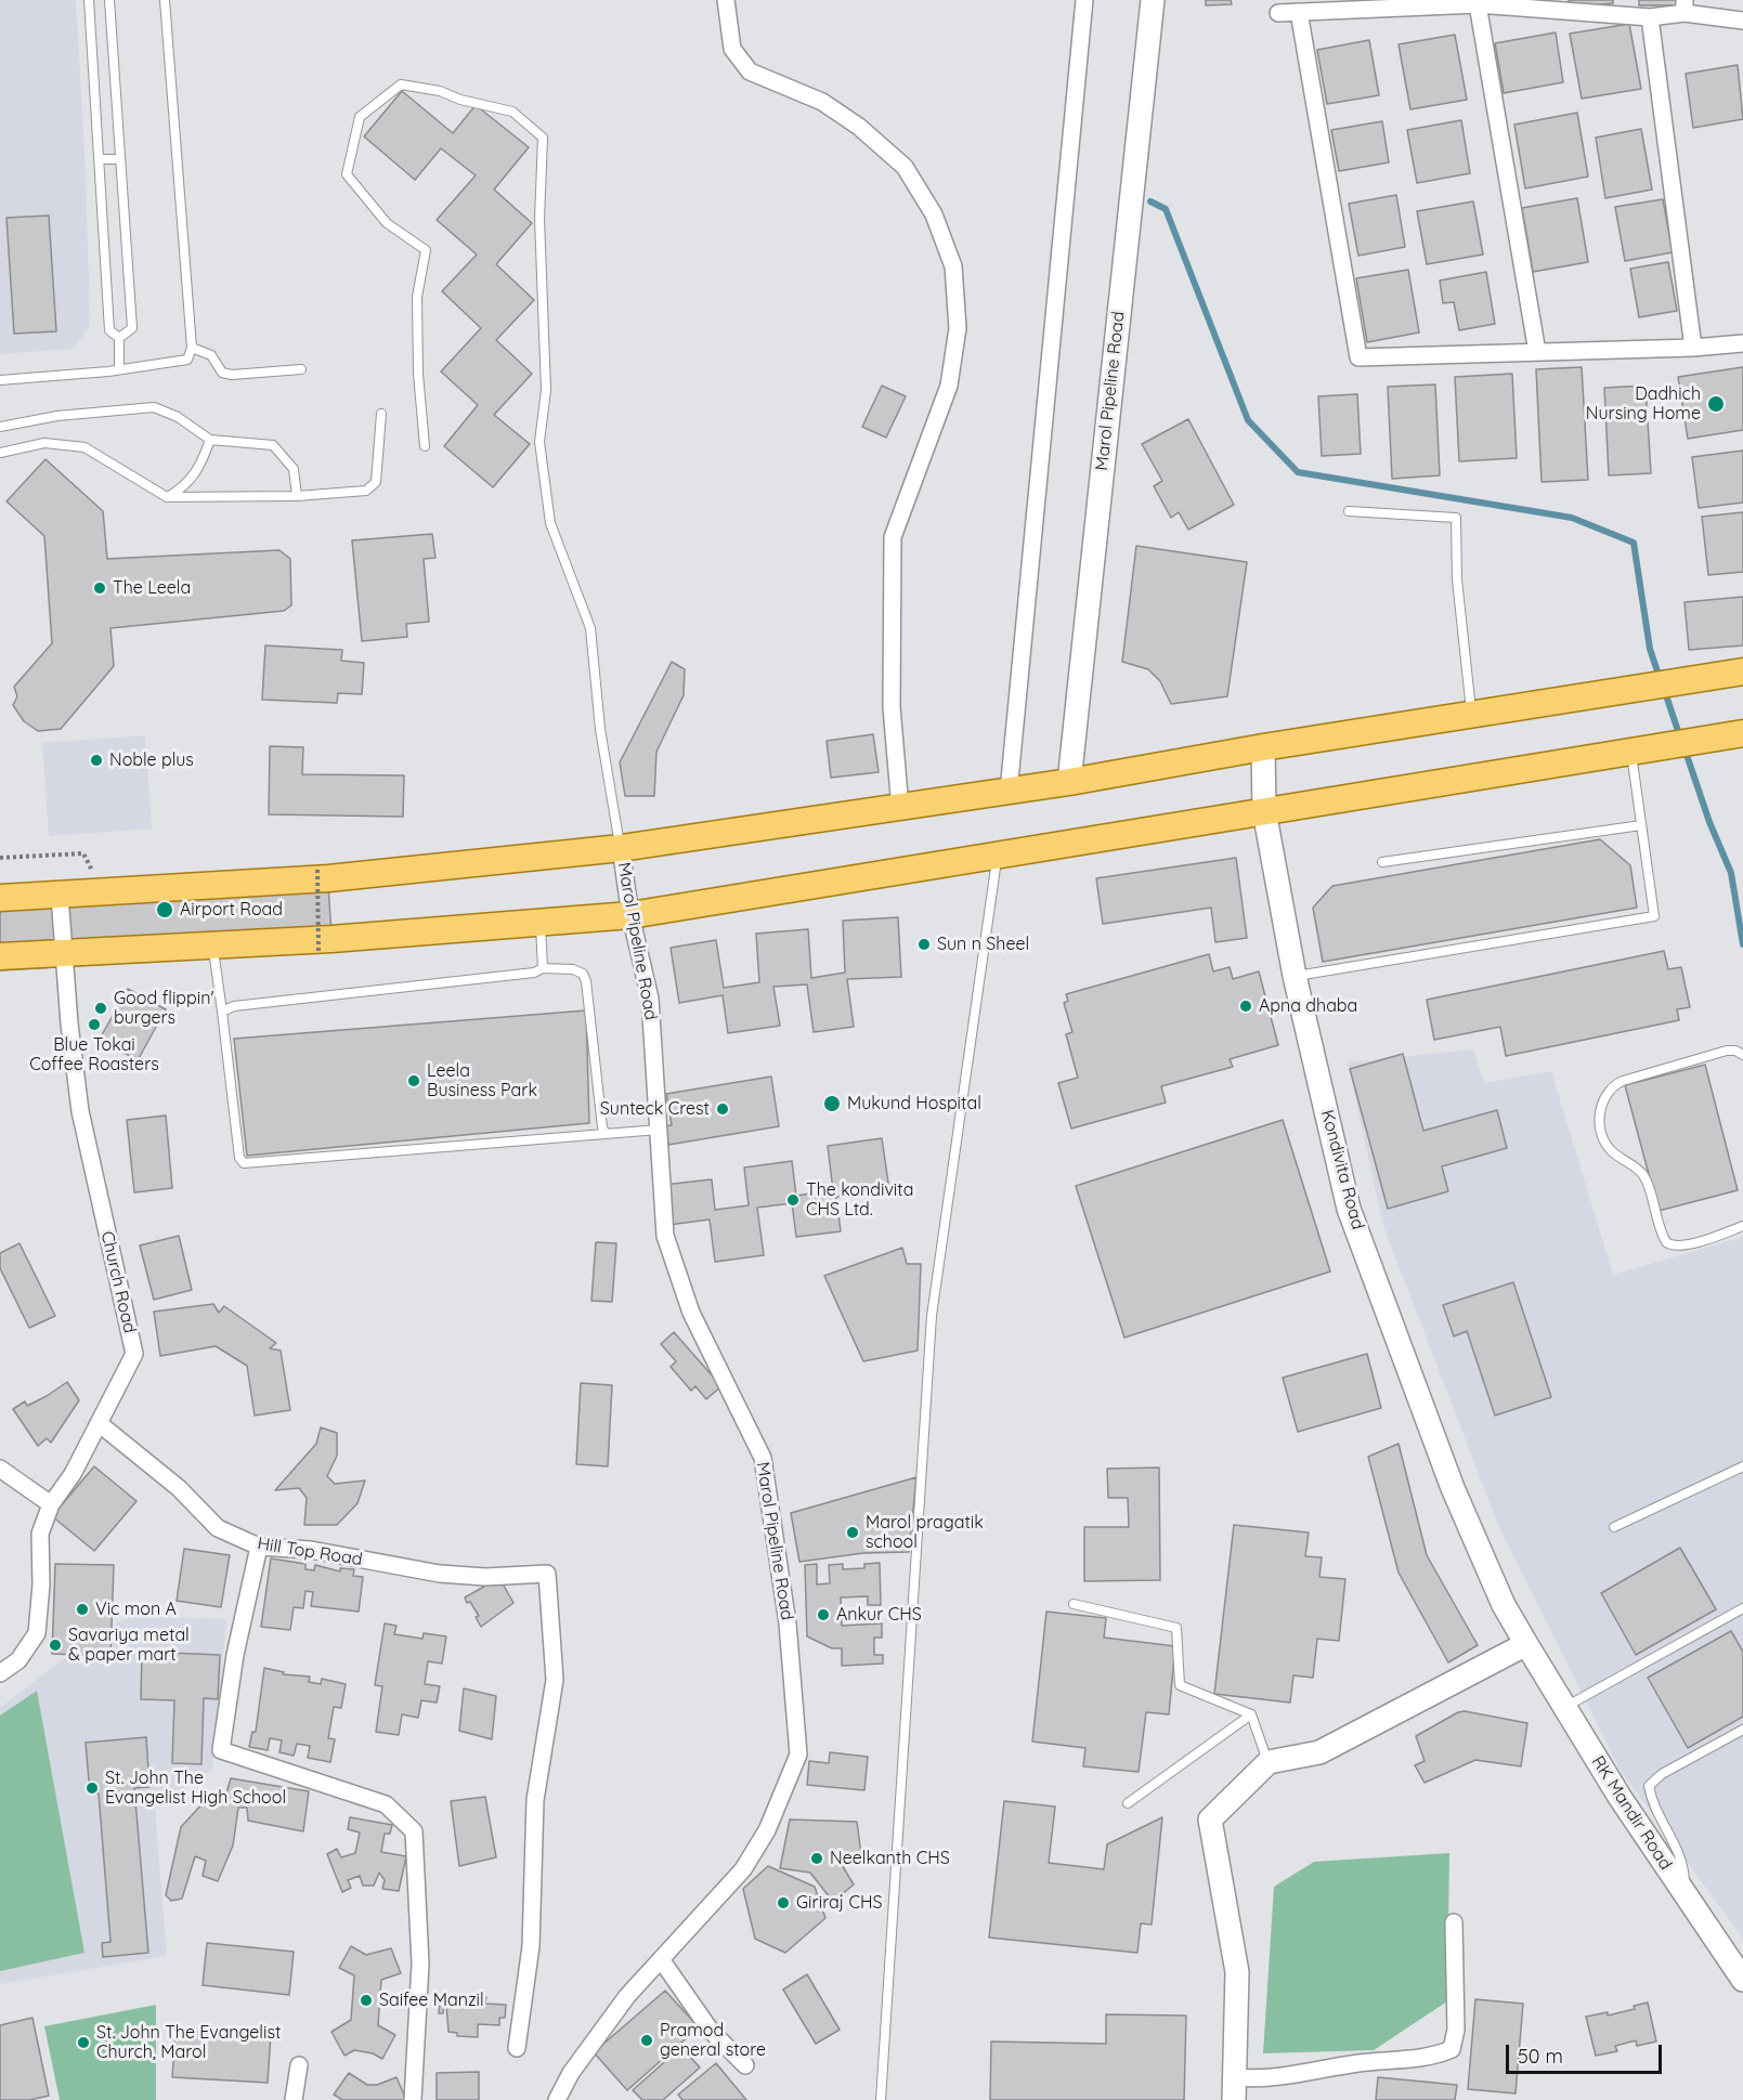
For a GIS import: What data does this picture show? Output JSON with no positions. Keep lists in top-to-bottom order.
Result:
{
  "streets": {
    "street": [
      "Marol Pipeline Road",
      "Kondivita Road",
      "Church Road",
      "Hill Top Road",
      "RK Mandir Road"
    ]
  },
  "crossings": [
    ["Kondivita Road", "RK Mandir Road"],
    ["Church Road", "Hill Top Road"]
  ],
  "places": [
    "Dadhich Nursing Home",
    "The Leela",
    "Noble plus",
    "Airport Road",
    "Sun n Sheel",
    "Apna dhaba",
    "Good flippin' burgers",
    "Blue Tokai Coffee Roasters",
    "Leela Business Park",
    "Mukund Hospital",
    "Sunteck Crest",
    "The kondivita CHS Ltd.",
    "Marol pragatik school",
    "Vic mon A",
    "Ankur CHS",
    "Savariya metal & paper mart",
    "St. John The Evangelist High School",
    "Neelkanth CHS",
    "Giriraj CHS",
    "Saifee Manzil",
    "Pramod general store",
    "St. John The Evangelist Church, Marol"
  ],
  "scale_bar": "50 m"
}
